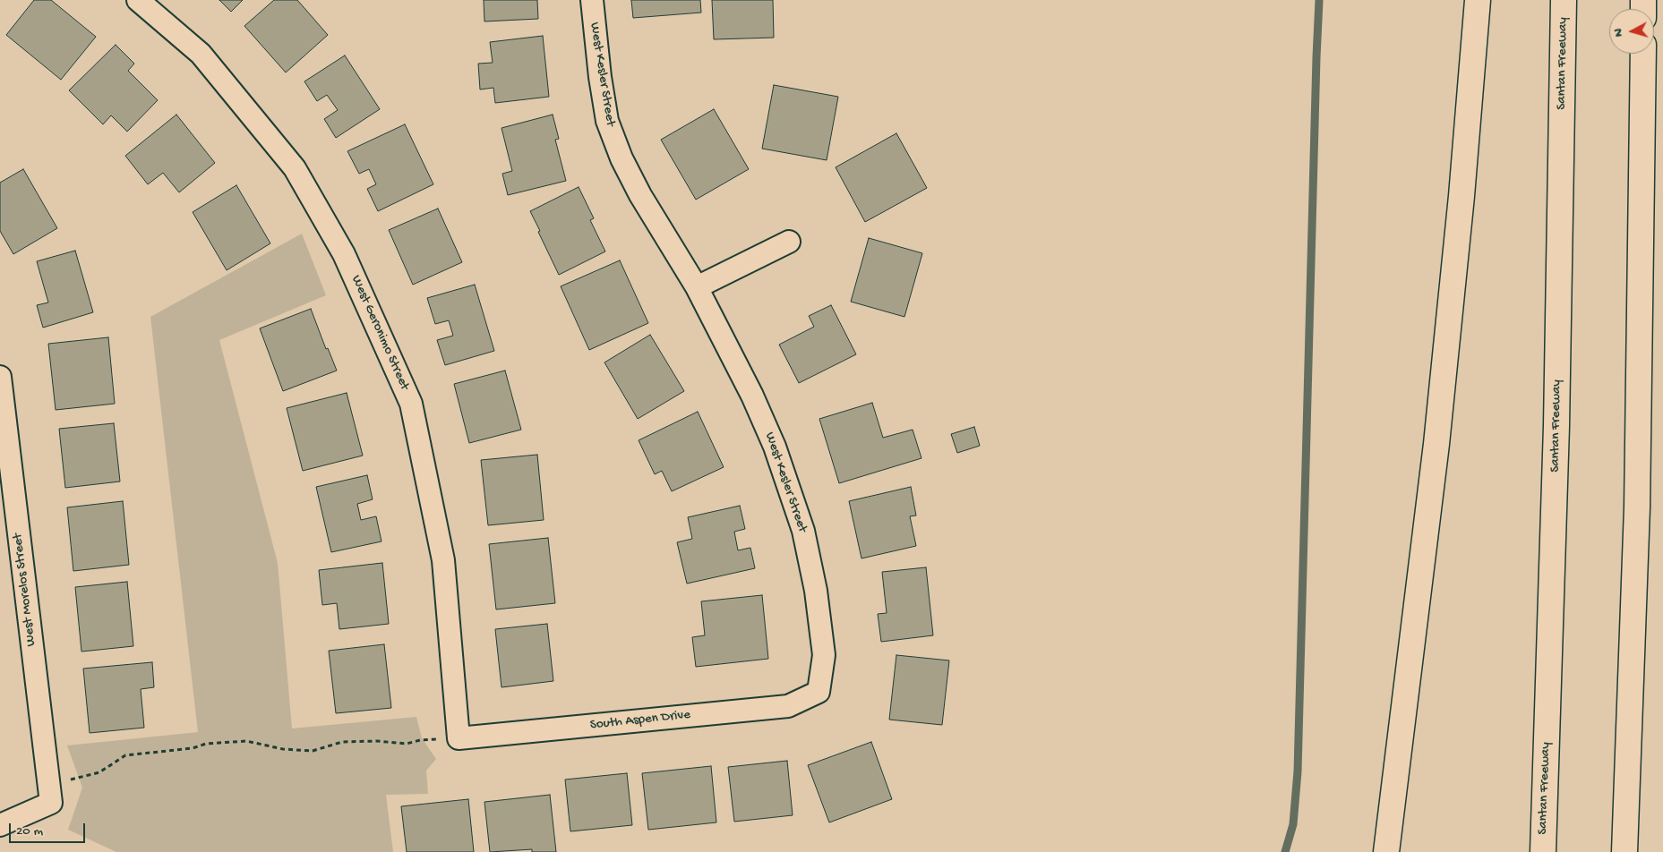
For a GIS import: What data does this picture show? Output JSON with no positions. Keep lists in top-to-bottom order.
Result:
{
  "streets": {
    "highway": ["Santan Freeway"],
    "street": [
      "West Kesler Street",
      "West Geronimo Street",
      "West Morelos Street",
      "South Aspen Drive"
    ]
  },
  "crossings": [
    ["West Kesler Street", "South Aspen Drive"],
    ["West Geronimo Street", "South Aspen Drive"]
  ],
  "scale_bar": "20 m",
  "north": "left"
}
